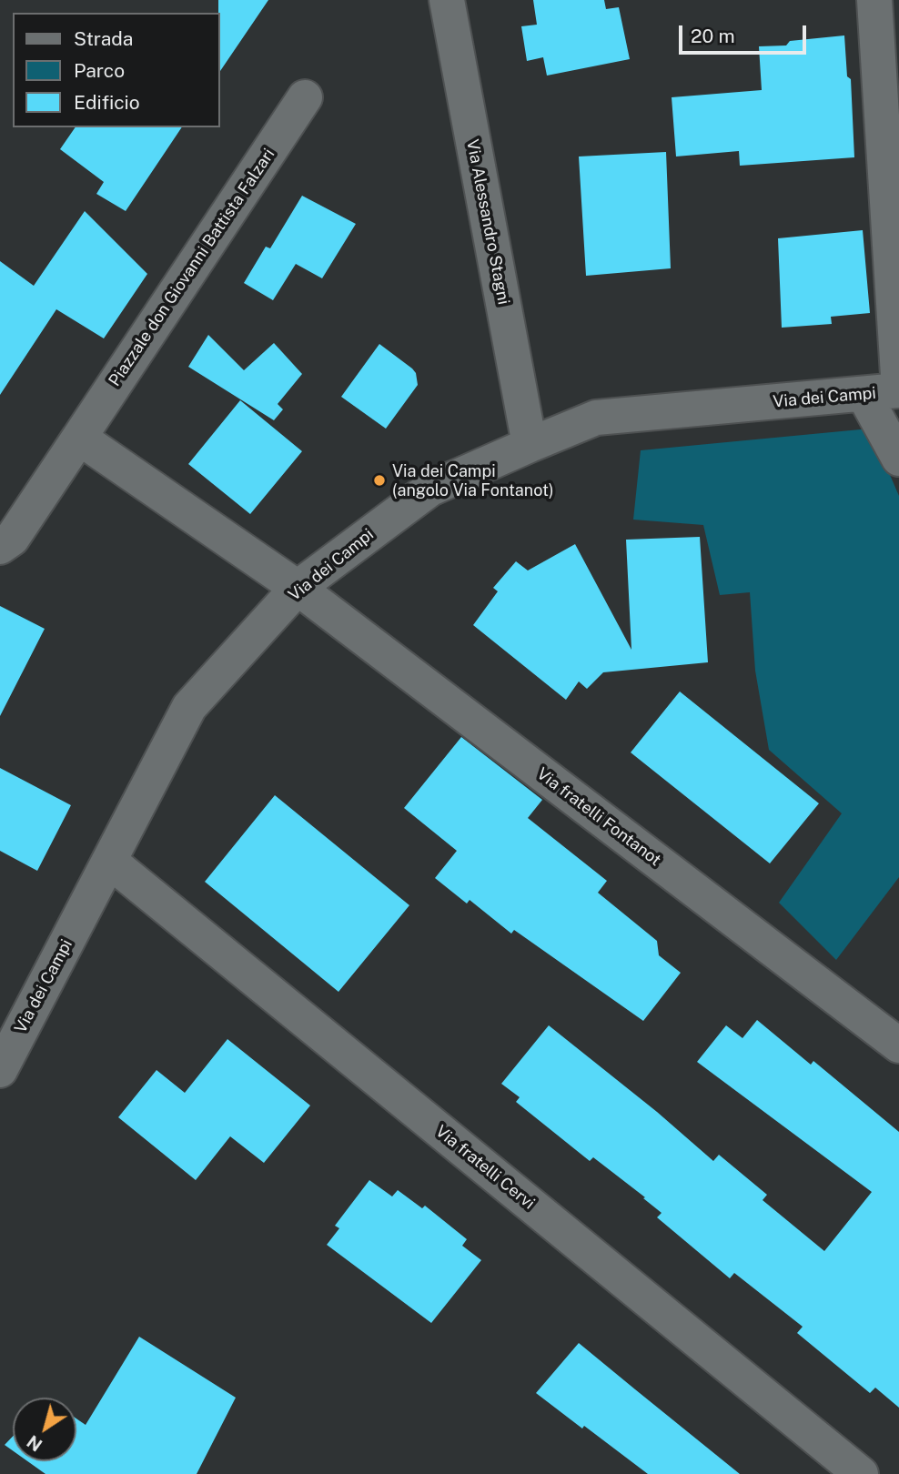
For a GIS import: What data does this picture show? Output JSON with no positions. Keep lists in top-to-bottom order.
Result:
{
  "streets": {
    "street": [
      "Via Alessandro Stagni",
      "Piazzale don Giovanni Battista Falzari",
      "Via dei Campi",
      "Via fratelli Fontanot",
      "Via fratelli Cervi"
    ]
  },
  "crossings": [
    ["Via Alessandro Stagni", "Via dei Campi"],
    ["Via dei Campi", "Via fratelli Fontanot"],
    ["Via dei Campi", "Via fratelli Cervi"]
  ],
  "places": ["Via dei Campi (angolo Via Fontanot)"],
  "legend": ["Strada", "Parco", "Edificio"],
  "scale_bar": "20 m",
  "north": "bottom left"
}
